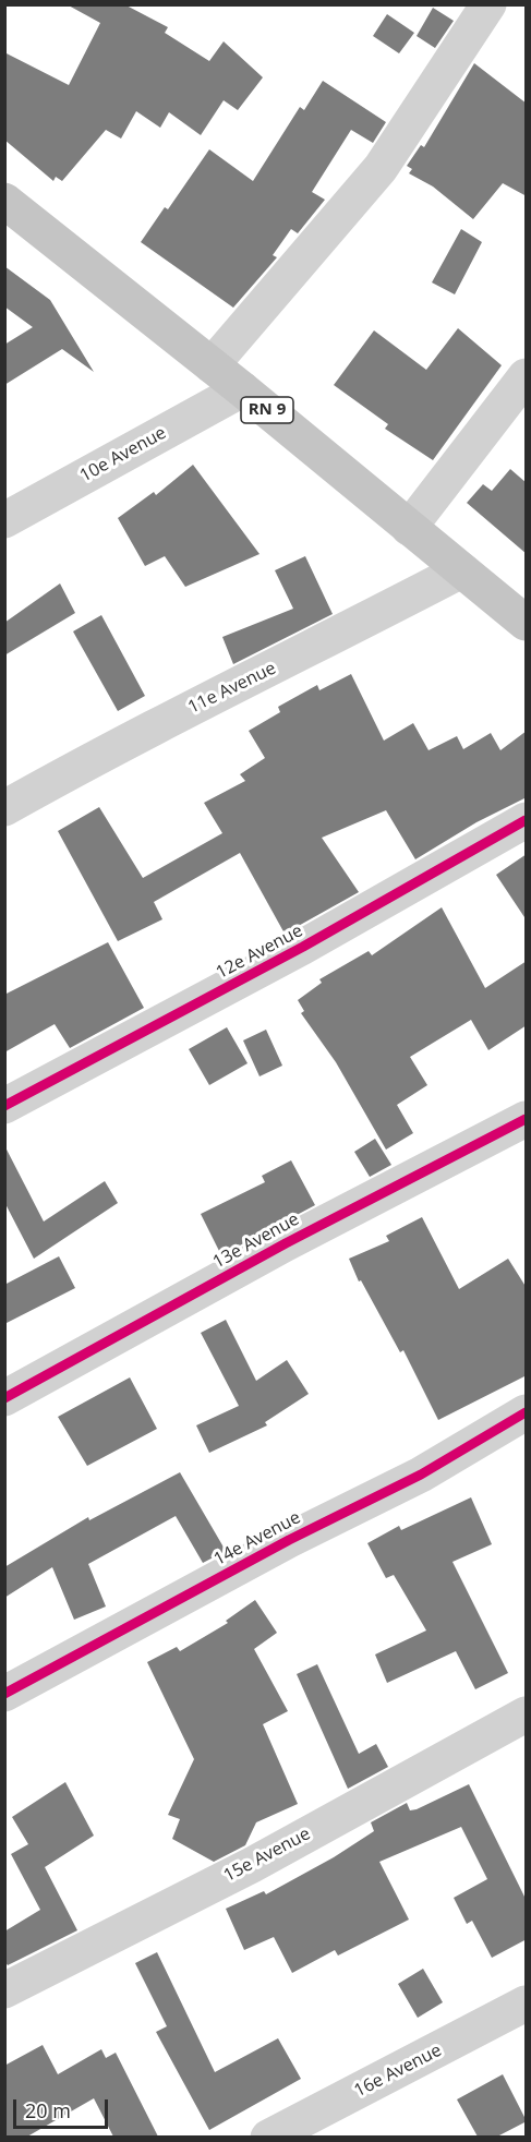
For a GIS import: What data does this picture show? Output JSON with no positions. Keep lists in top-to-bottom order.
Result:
{
  "streets": {
    "main road": ["RN 9"],
    "street": [
      "10e Avenue",
      "11e Avenue",
      "12e Avenue",
      "13e Avenue",
      "14e Avenue",
      "15e Avenue",
      "16e Avenue"
    ]
  },
  "crossings": [
    ["RN 9", "10e Avenue"],
    ["RN 9", "11e Avenue"]
  ],
  "scale_bar": "20 m"
}
